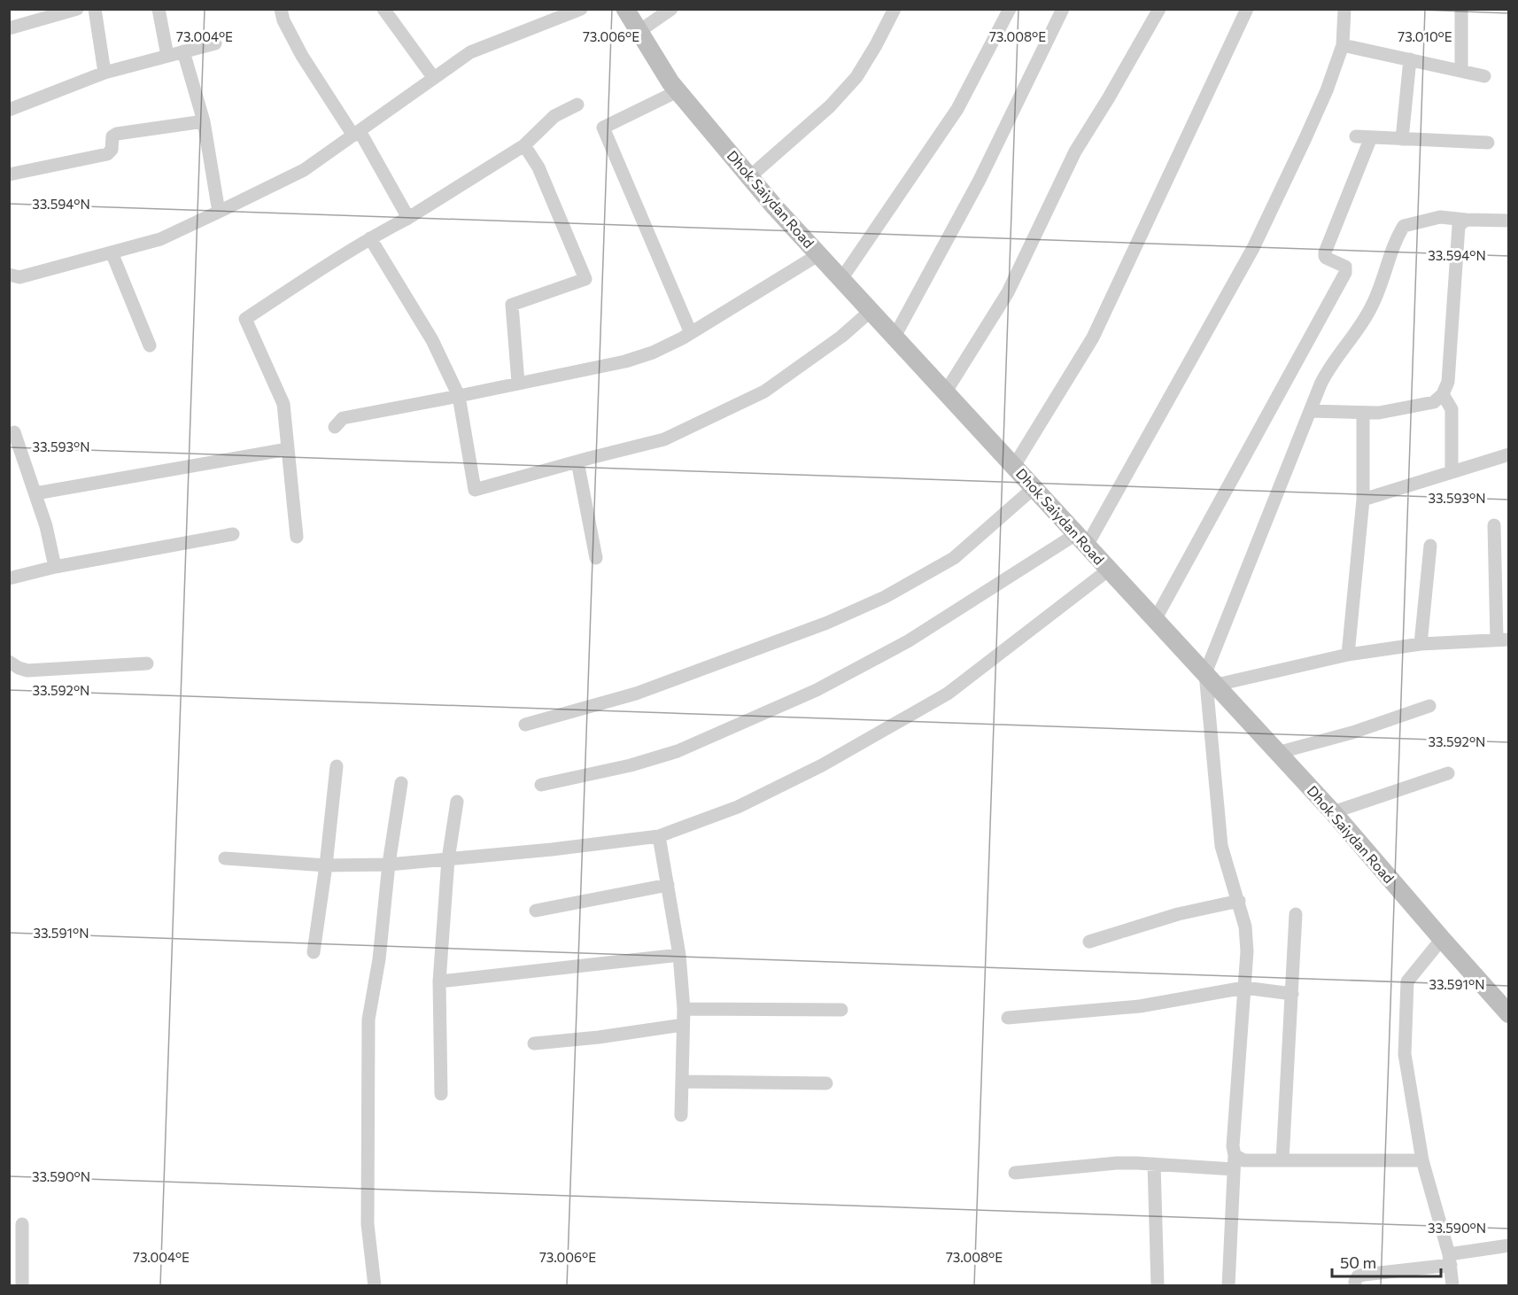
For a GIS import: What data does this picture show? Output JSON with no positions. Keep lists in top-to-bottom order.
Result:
{
  "streets": {
    "main road": ["Dhok Saiydan Road"]
  },
  "scale_bar": "50 m",
  "coordinates": [
    "73.004°E",
    "73.006°E",
    "73.008°E",
    "73.010°E",
    "33.594°N",
    "33.593°N",
    "33.592°N",
    "33.591°N",
    "33.590°N"
  ]
}
